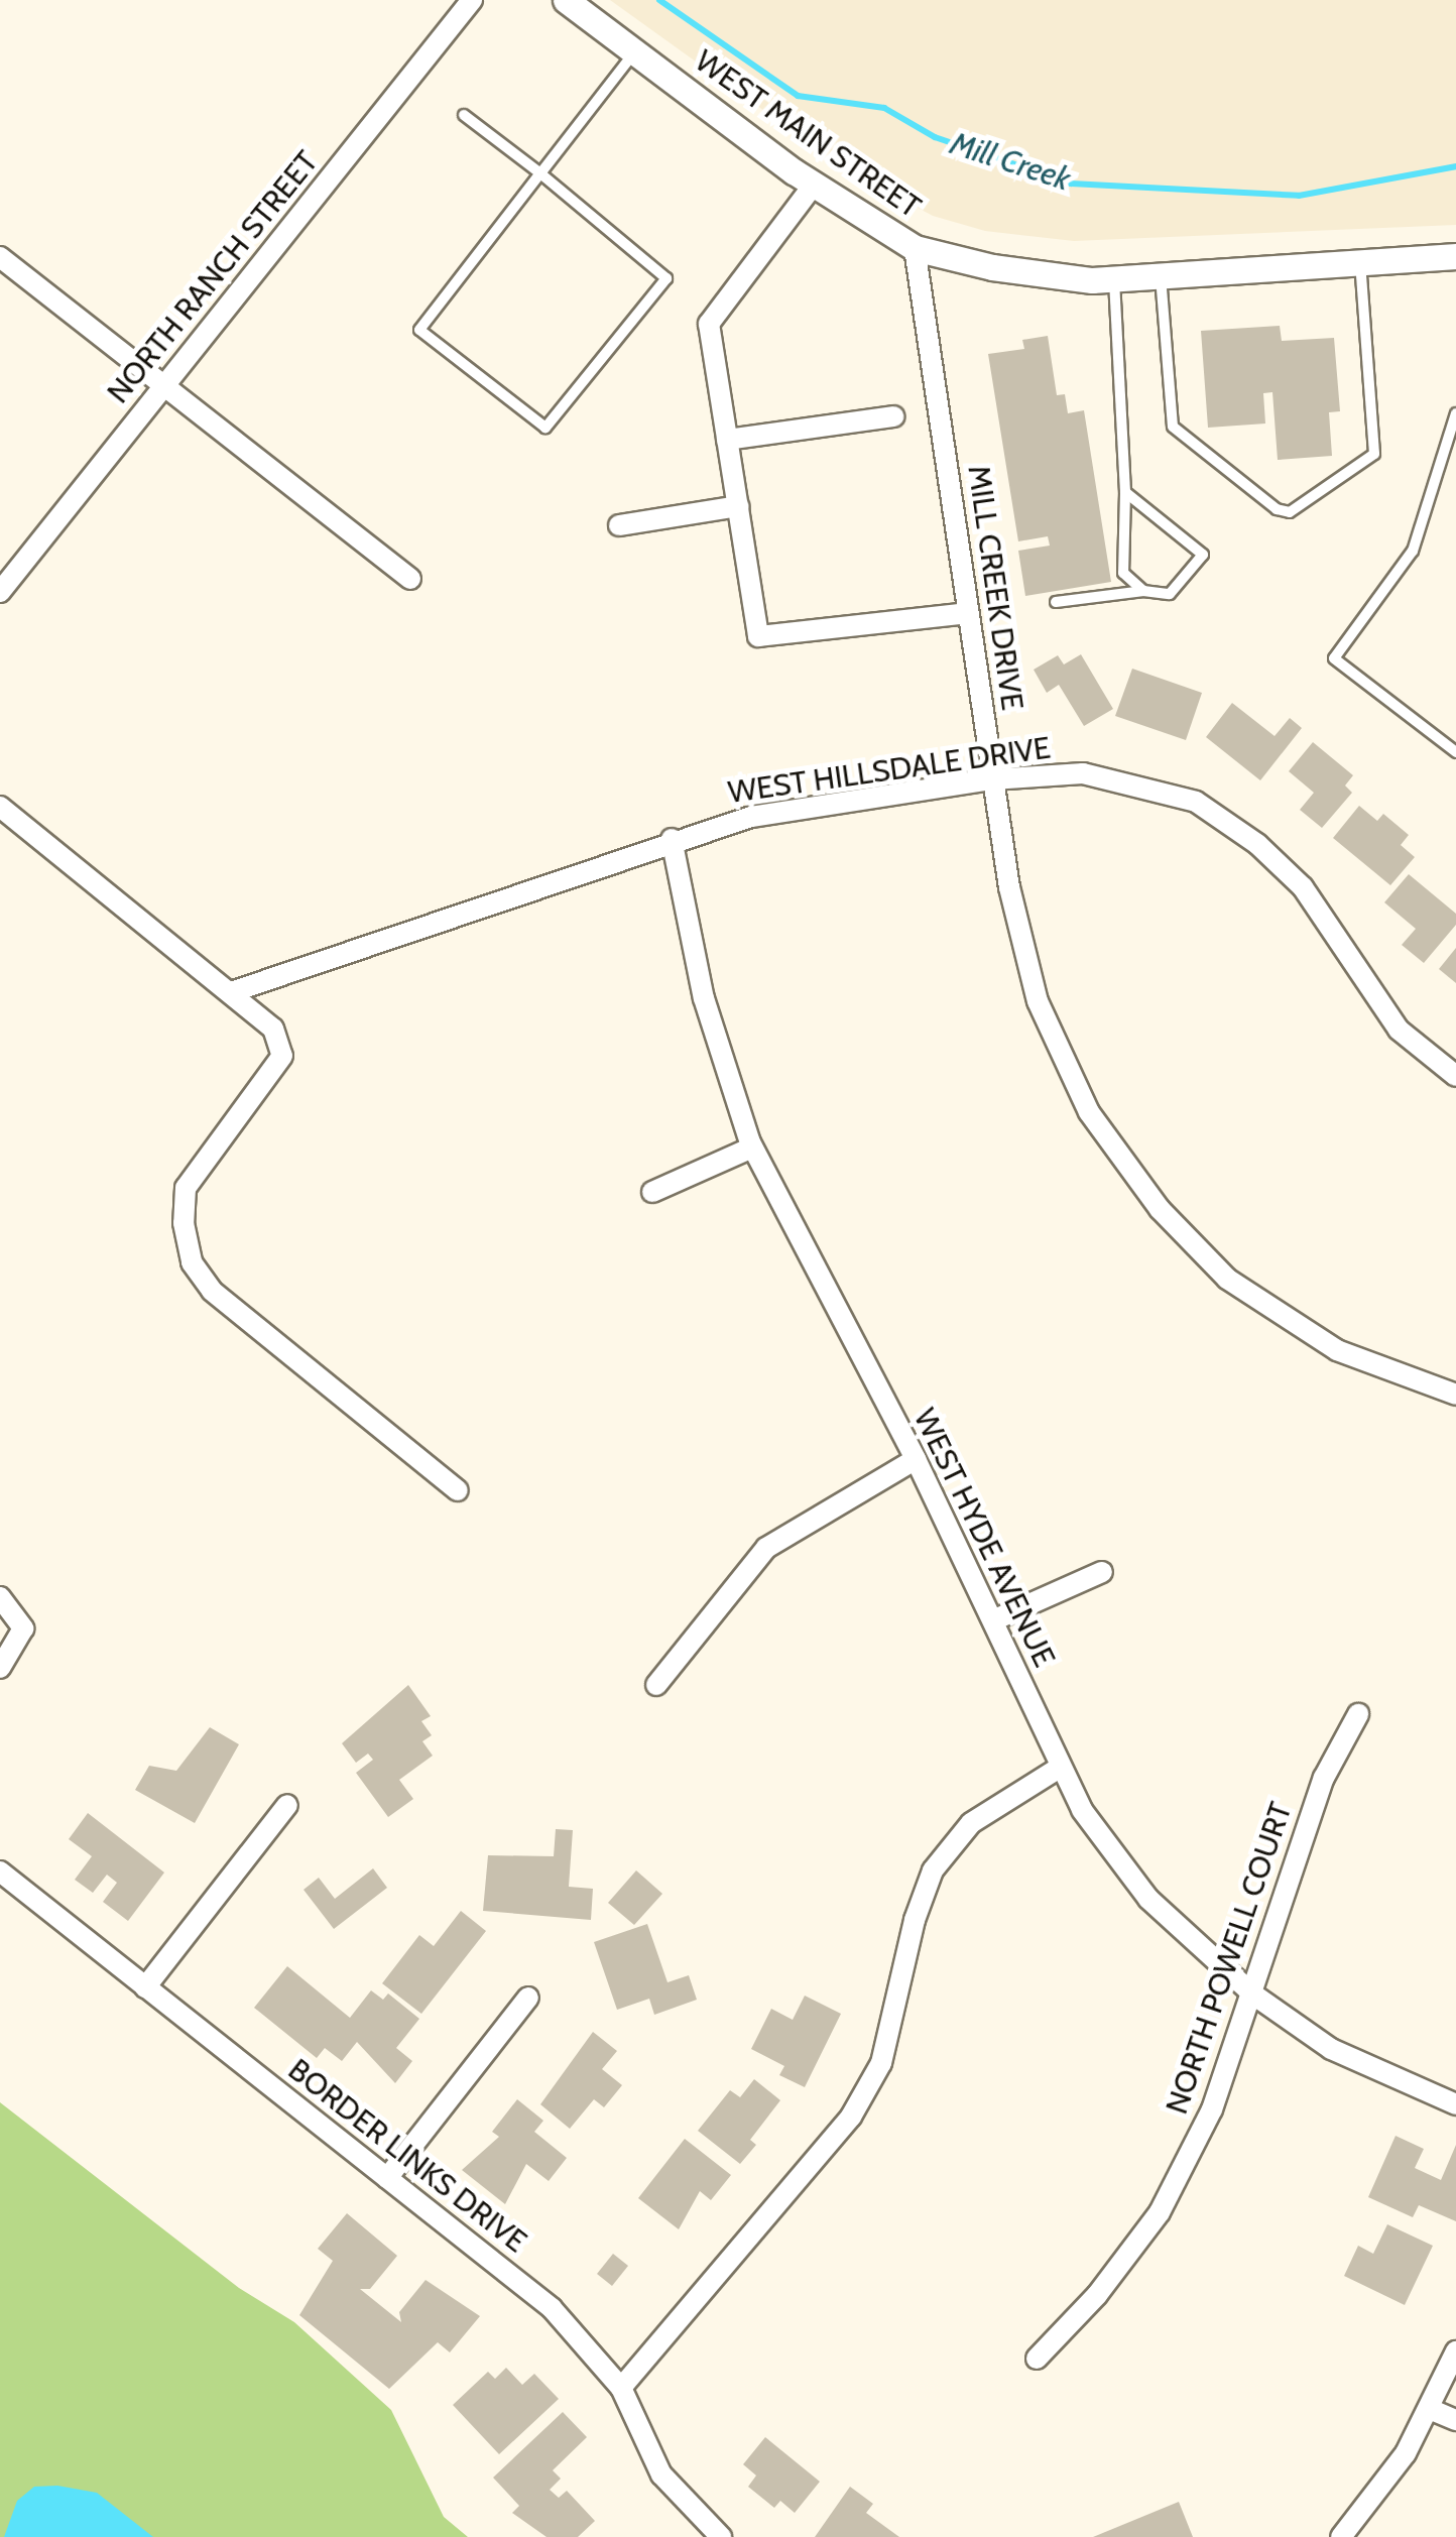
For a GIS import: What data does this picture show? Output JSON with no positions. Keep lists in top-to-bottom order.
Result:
{
  "streets": {
    "street": [
      "WEST MAIN STREET",
      "NORTH RANCH STREET",
      "MILL CREEK DRIVE",
      "WEST HILLSDALE DRIVE",
      "WEST HYDE AVENUE",
      "NORTH POWELL COURT",
      "BORDER LINKS DRIVE"
    ]
  },
  "crossings": [
    ["WEST MAIN STREET", "MILL CREEK DRIVE"],
    ["MILL CREEK DRIVE", "WEST HILLSDALE DRIVE"],
    ["WEST HILLSDALE DRIVE", "WEST HYDE AVENUE"],
    ["WEST HYDE AVENUE", "NORTH POWELL COURT"]
  ],
  "water": ["Mill Creek"]
}
